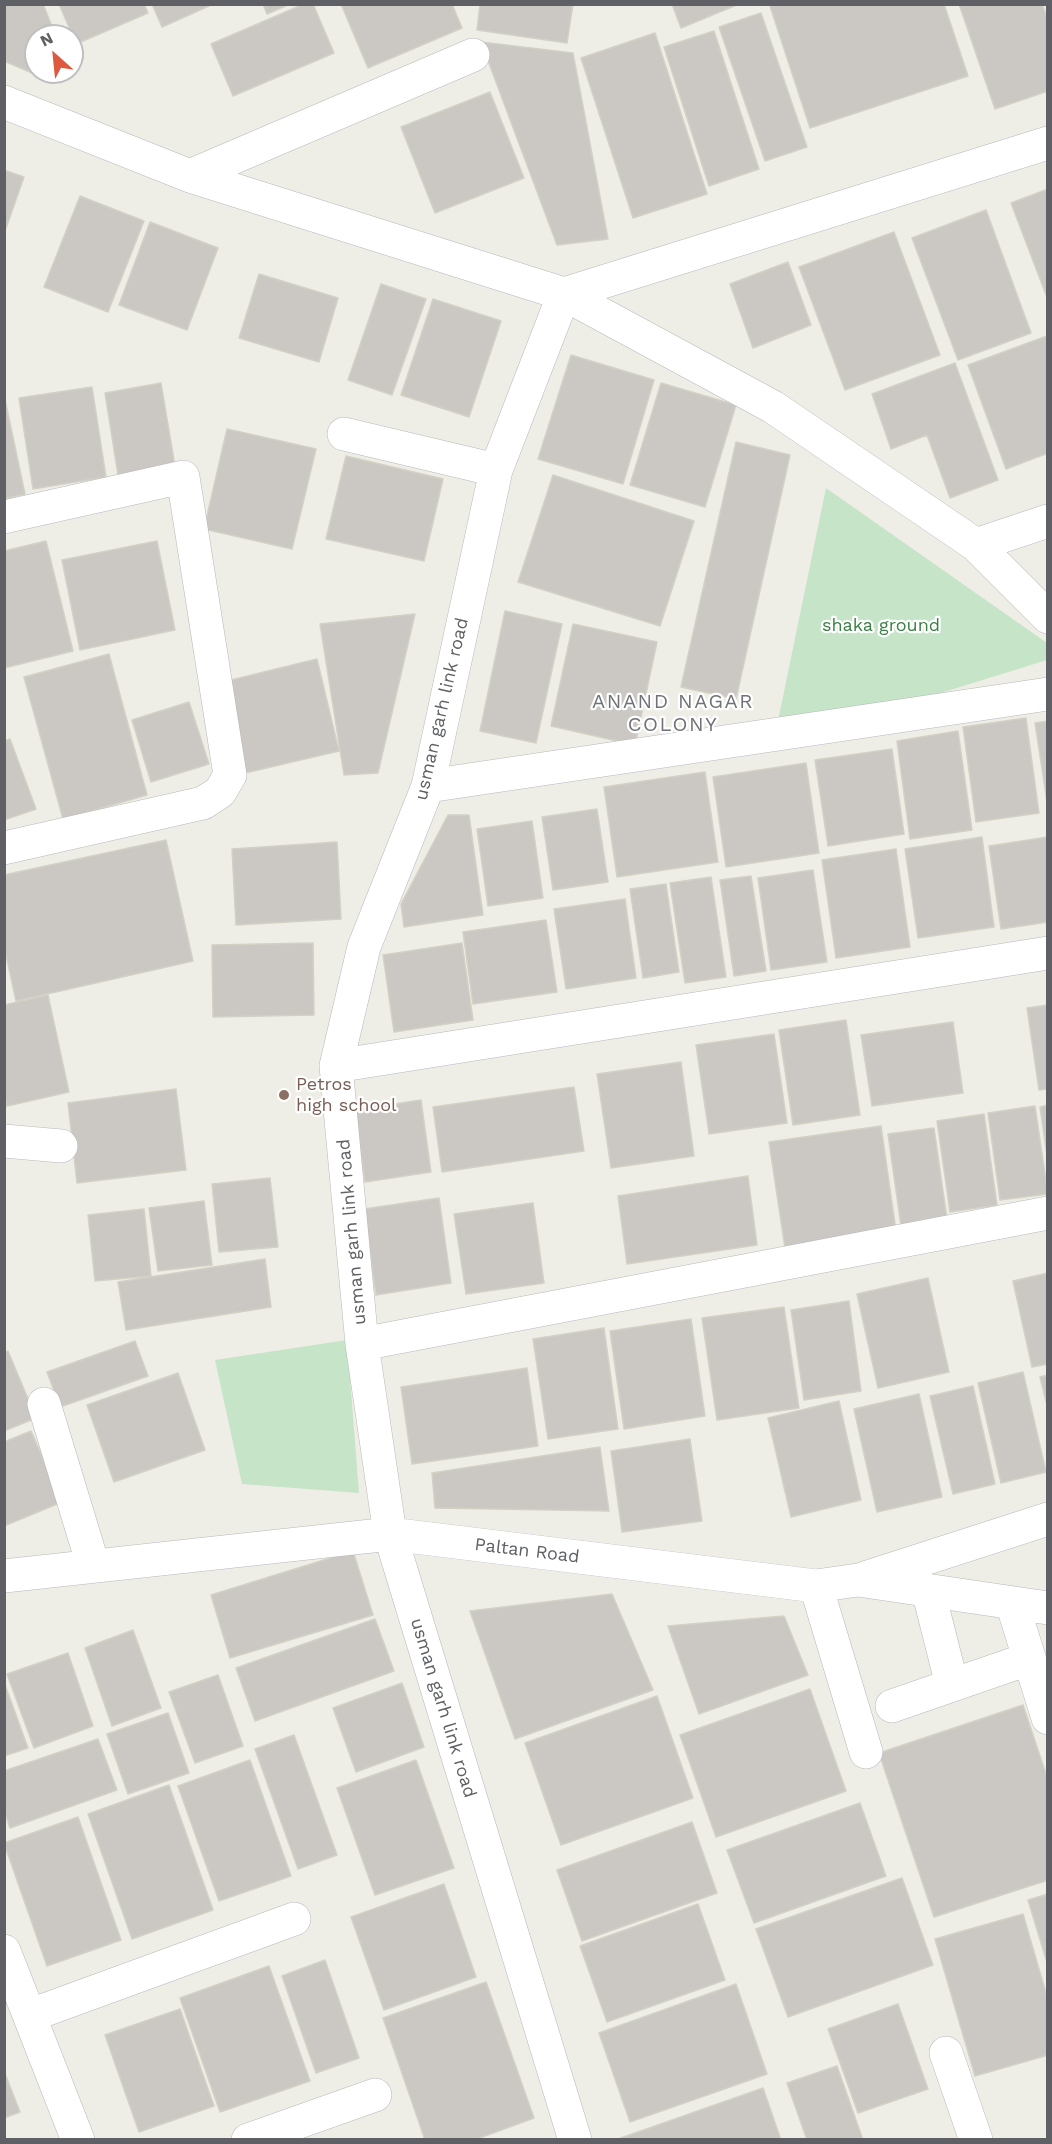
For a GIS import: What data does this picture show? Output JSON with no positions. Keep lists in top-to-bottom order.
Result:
{
  "streets": {
    "street": ["usman garh link road", "Paltan Road"]
  },
  "crossings": [
    ["usman garh link road", "Paltan Road"]
  ],
  "districts": ["ANAND NAGAR COLONY"],
  "parks": ["shaka ground"],
  "places": ["Petros high school"],
  "north": "top left"
}
